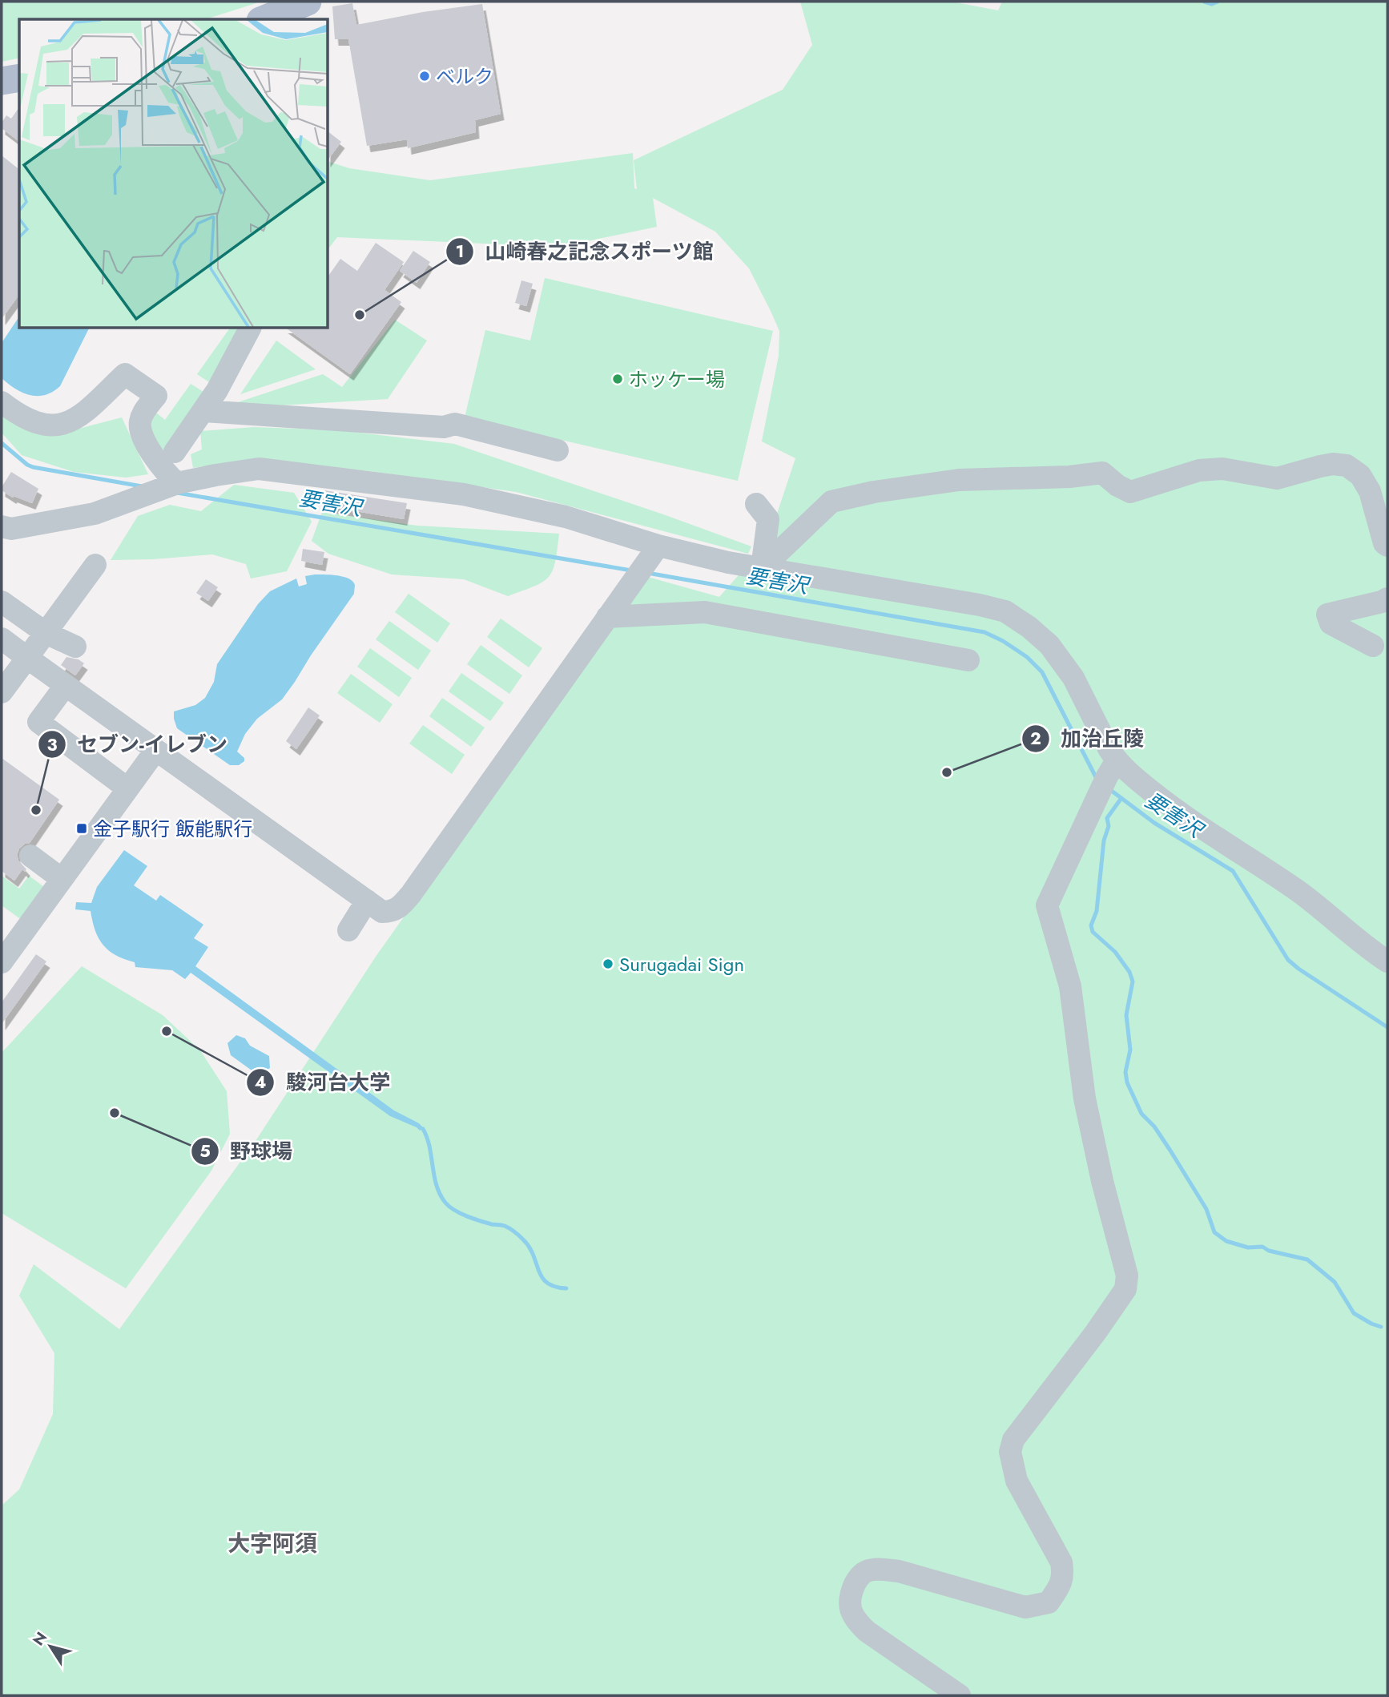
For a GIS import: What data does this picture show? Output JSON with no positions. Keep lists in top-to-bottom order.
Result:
{
  "districts": ["大字阿須"],
  "water": ["要害沢"],
  "places": {
    "other": [
      "ベルク",
      "山崎春之記念スポーツ館",
      "ホッケー場",
      "加治丘陵",
      "セブン-イレブン",
      "Surugadai Sign",
      "駿河台大学",
      "野球場"
    ],
    "transit": ["金子駅行 飯能駅行"]
  },
  "north": "top left"
}
